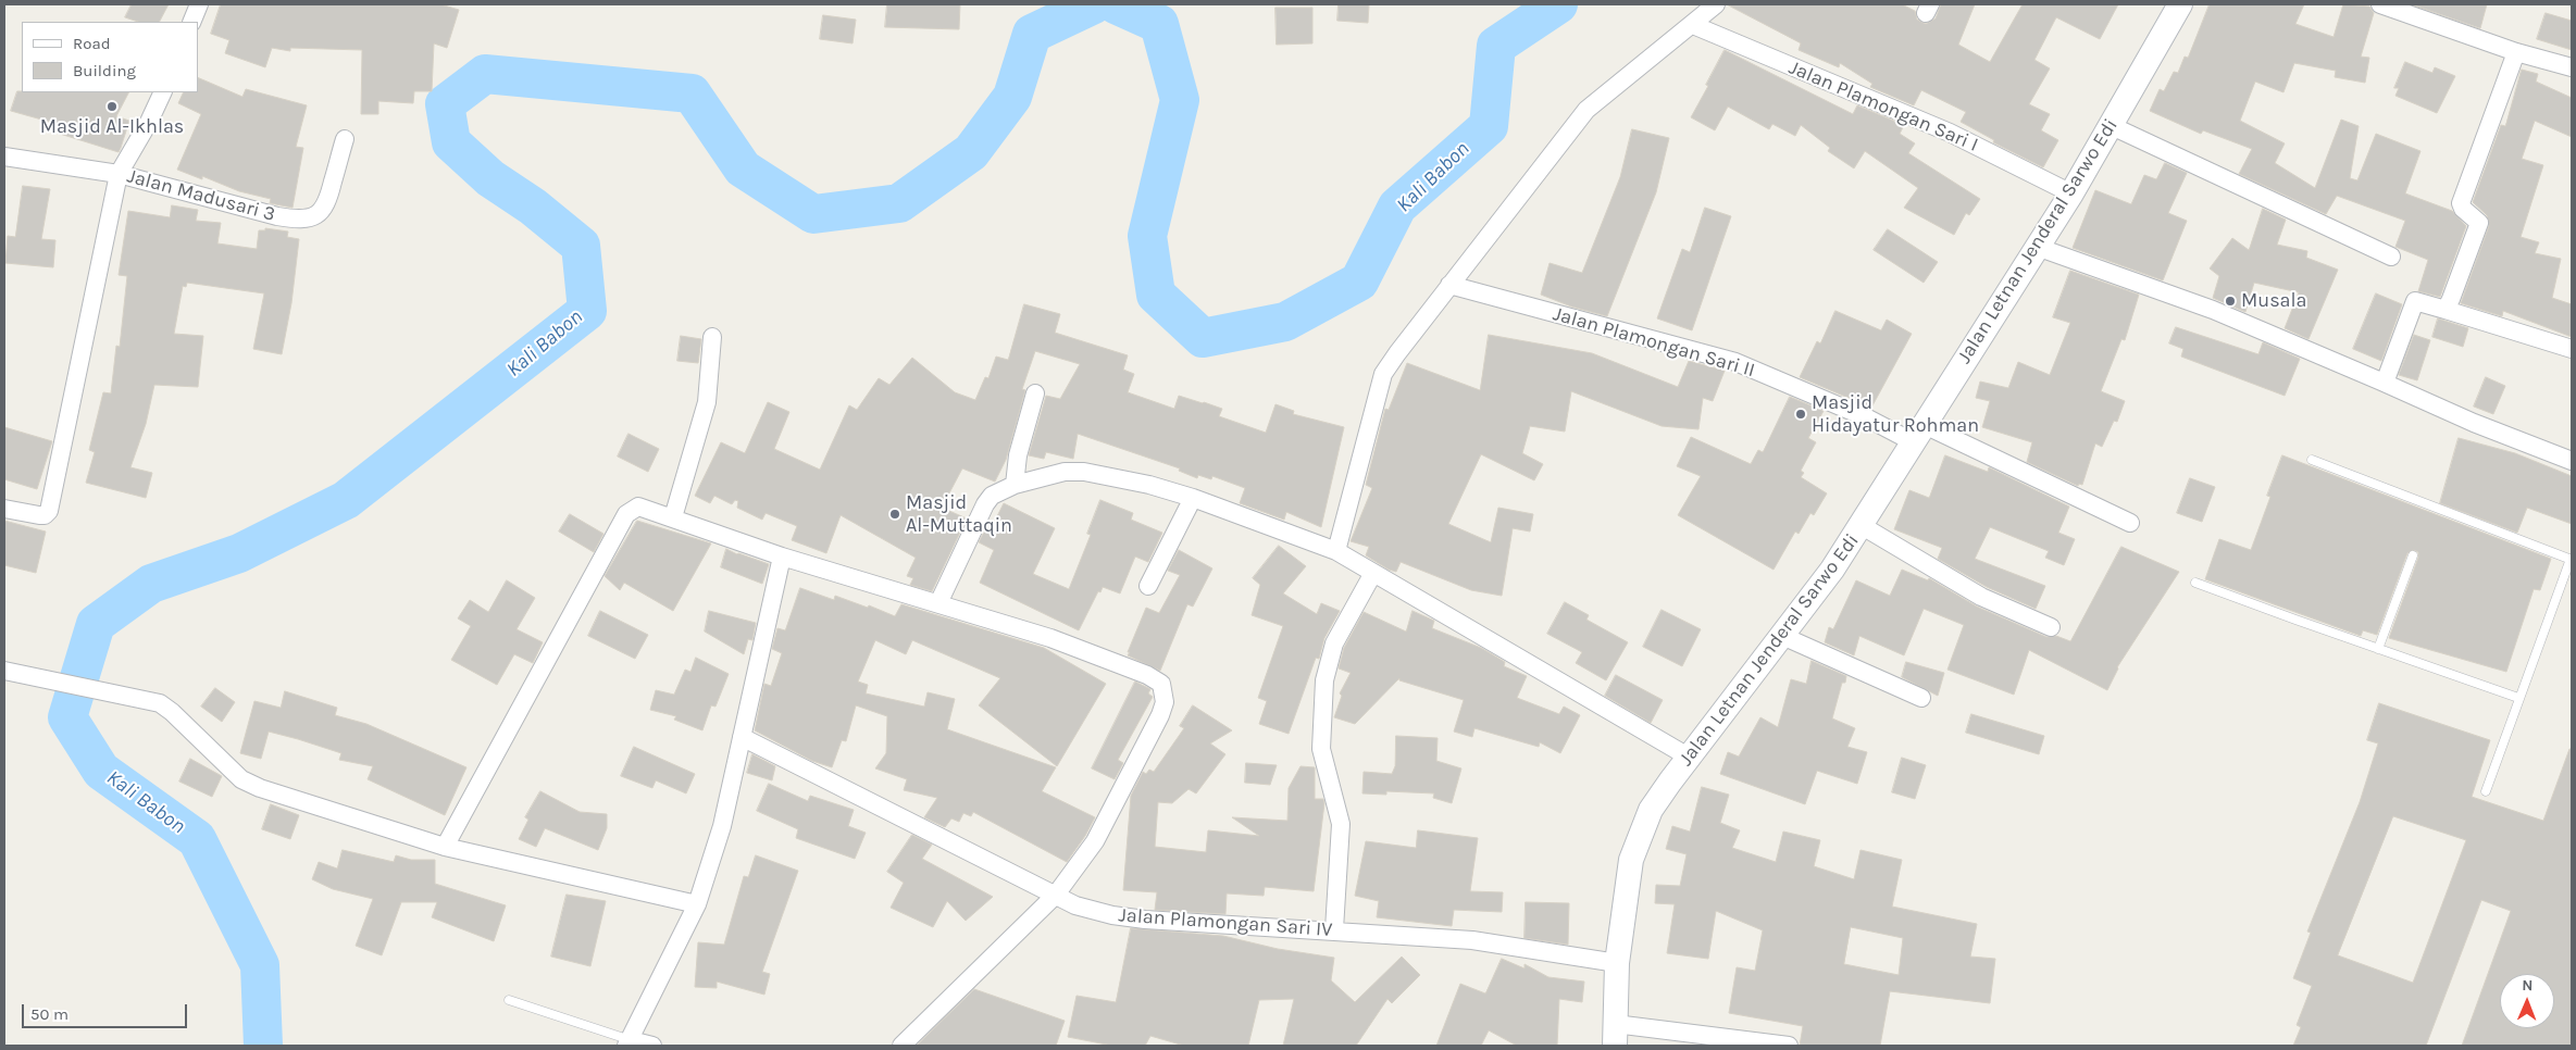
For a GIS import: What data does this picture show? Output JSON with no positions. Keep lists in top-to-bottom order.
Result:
{
  "streets": {
    "main road": ["Jalan Letnan Jenderal Sarwo Edi"],
    "street": [
      "Jalan Plamongan Sari I",
      "Jalan Madusari 3",
      "Jalan Plamongan Sari II",
      "Jalan Plamongan Sari IV"
    ]
  },
  "crossings": [
    ["Jalan Plamongan Sari I", "Jalan Letnan Jenderal Sarwo Edi"],
    ["Jalan Letnan Jenderal Sarwo Edi", "Jalan Plamongan Sari II"],
    ["Jalan Letnan Jenderal Sarwo Edi", "Jalan Plamongan Sari IV"]
  ],
  "water": ["Kali Babon"],
  "places": [
    "Masjid Al-Ikhlas",
    "Musala",
    "Masjid Hidayatur Rohman",
    "Masjid Al-Muttaqin"
  ],
  "legend": ["Road", "Building"],
  "scale_bar": "50 m",
  "north": "top"
}
